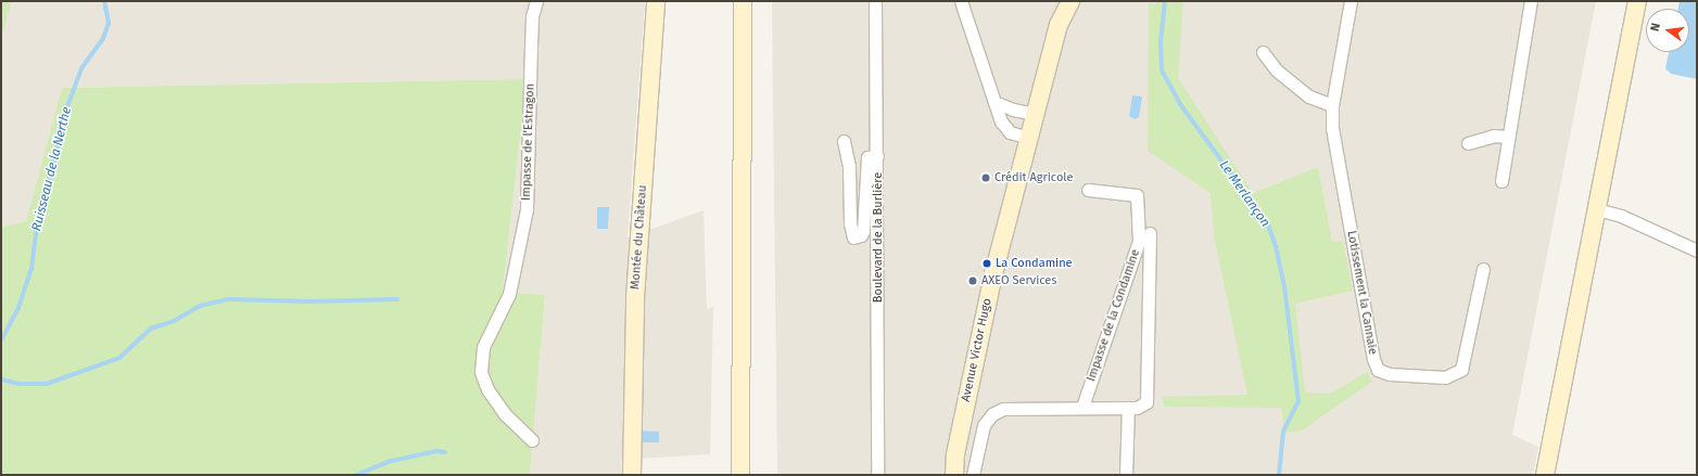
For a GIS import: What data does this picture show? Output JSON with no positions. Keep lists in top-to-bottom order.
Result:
{
  "streets": {
    "street": [
      "Impasse de l’Estragon",
      "Montée du Château",
      "Boulevard de la Burlière",
      "Lotissement la Cannaie",
      "Impasse de la Condamine",
      "Avenue Victor Hugo"
    ]
  },
  "water": ["Ruisseau de la Nerthe", "Le Merlançon"],
  "places": ["Crédit Agricole", "La Condamine", "AXEO Services"],
  "north": "left"
}
